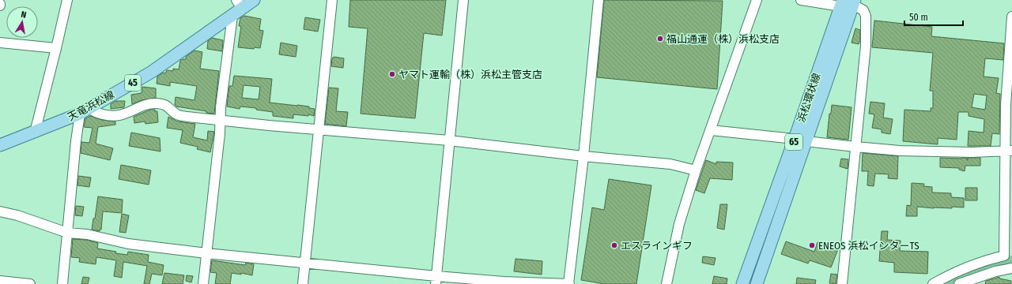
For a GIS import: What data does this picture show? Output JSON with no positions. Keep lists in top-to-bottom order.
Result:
{
  "streets": {
    "main road": [
      "45",
      "浜松環状線",
      "天竜浜松線",
      "65"
    ]
  },
  "places": [
    "福山通運（株）浜松支店",
    "ヤマト運輸（株）浜松主管支店",
    "エスラインギフ",
    "ENEOS 浜松インターTS"
  ],
  "scale_bar": "50 m",
  "north": "top"
}
